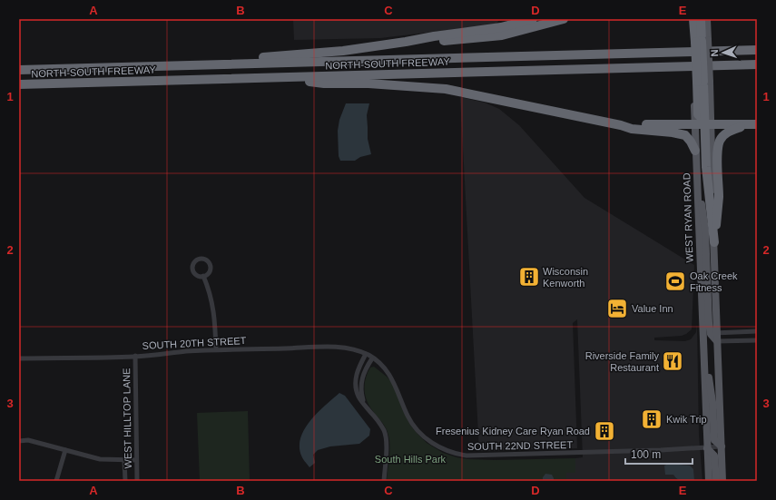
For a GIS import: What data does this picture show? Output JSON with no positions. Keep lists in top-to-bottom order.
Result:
{
  "streets": {
    "highway": ["NORTH-SOUTH FREEWAY"],
    "main road": ["WEST RYAN ROAD"],
    "street": ["SOUTH 20TH STREET", "WEST HILLTOP LANE", "SOUTH 22ND STREET"]
  },
  "crossings": [
    ["WEST RYAN ROAD", "SOUTH 22ND STREET"],
    ["SOUTH 20TH STREET", "WEST HILLTOP LANE"],
    ["SOUTH 20TH STREET", "SOUTH 22ND STREET"]
  ],
  "parks": ["South Hills Park"],
  "places": {
    "building": ["Wisconsin Kenworth", "Kwik Trip", "Fresenius Kidney Care Ryan Road"],
    "sports": ["Oak Creek Fitness"],
    "hotel": ["Value Inn"],
    "restaurant": ["Riverside Family Restaurant"]
  },
  "scale_bar": "100 m",
  "north": "left",
  "grid": {
    "columns": [
      "A",
      "B",
      "C",
      "D",
      "E"
    ],
    "rows": ["1", "2", "3"]
  }
}
